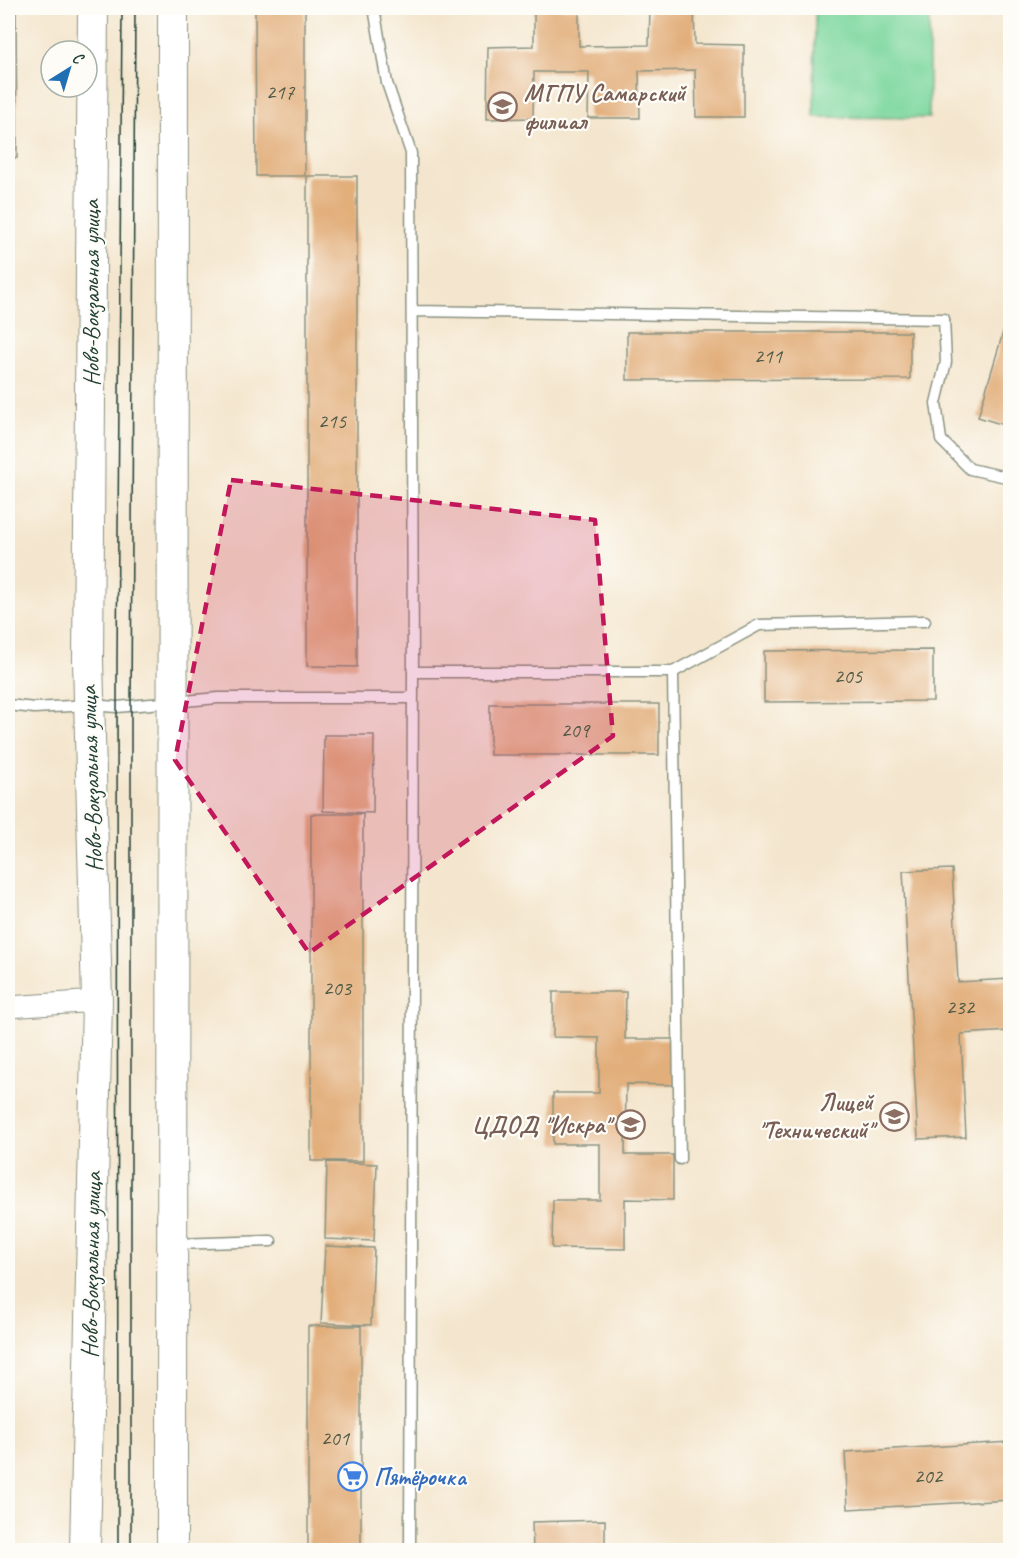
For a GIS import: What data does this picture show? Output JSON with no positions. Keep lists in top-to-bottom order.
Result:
{
  "streets": {
    "main road": ["Ново-Вокзальная улица"]
  },
  "places": {
    "school or university": ["МГПУ Самарский филиал", "Лицей \"Технический\"", "ЦДОД \"Искра\""],
    "supermarket": ["Пятёрочка"]
  },
  "house_numbers": [
    "217",
    "211",
    "215",
    "205",
    "209",
    "203",
    "232",
    "201",
    "202"
  ],
  "north": "top right"
}
